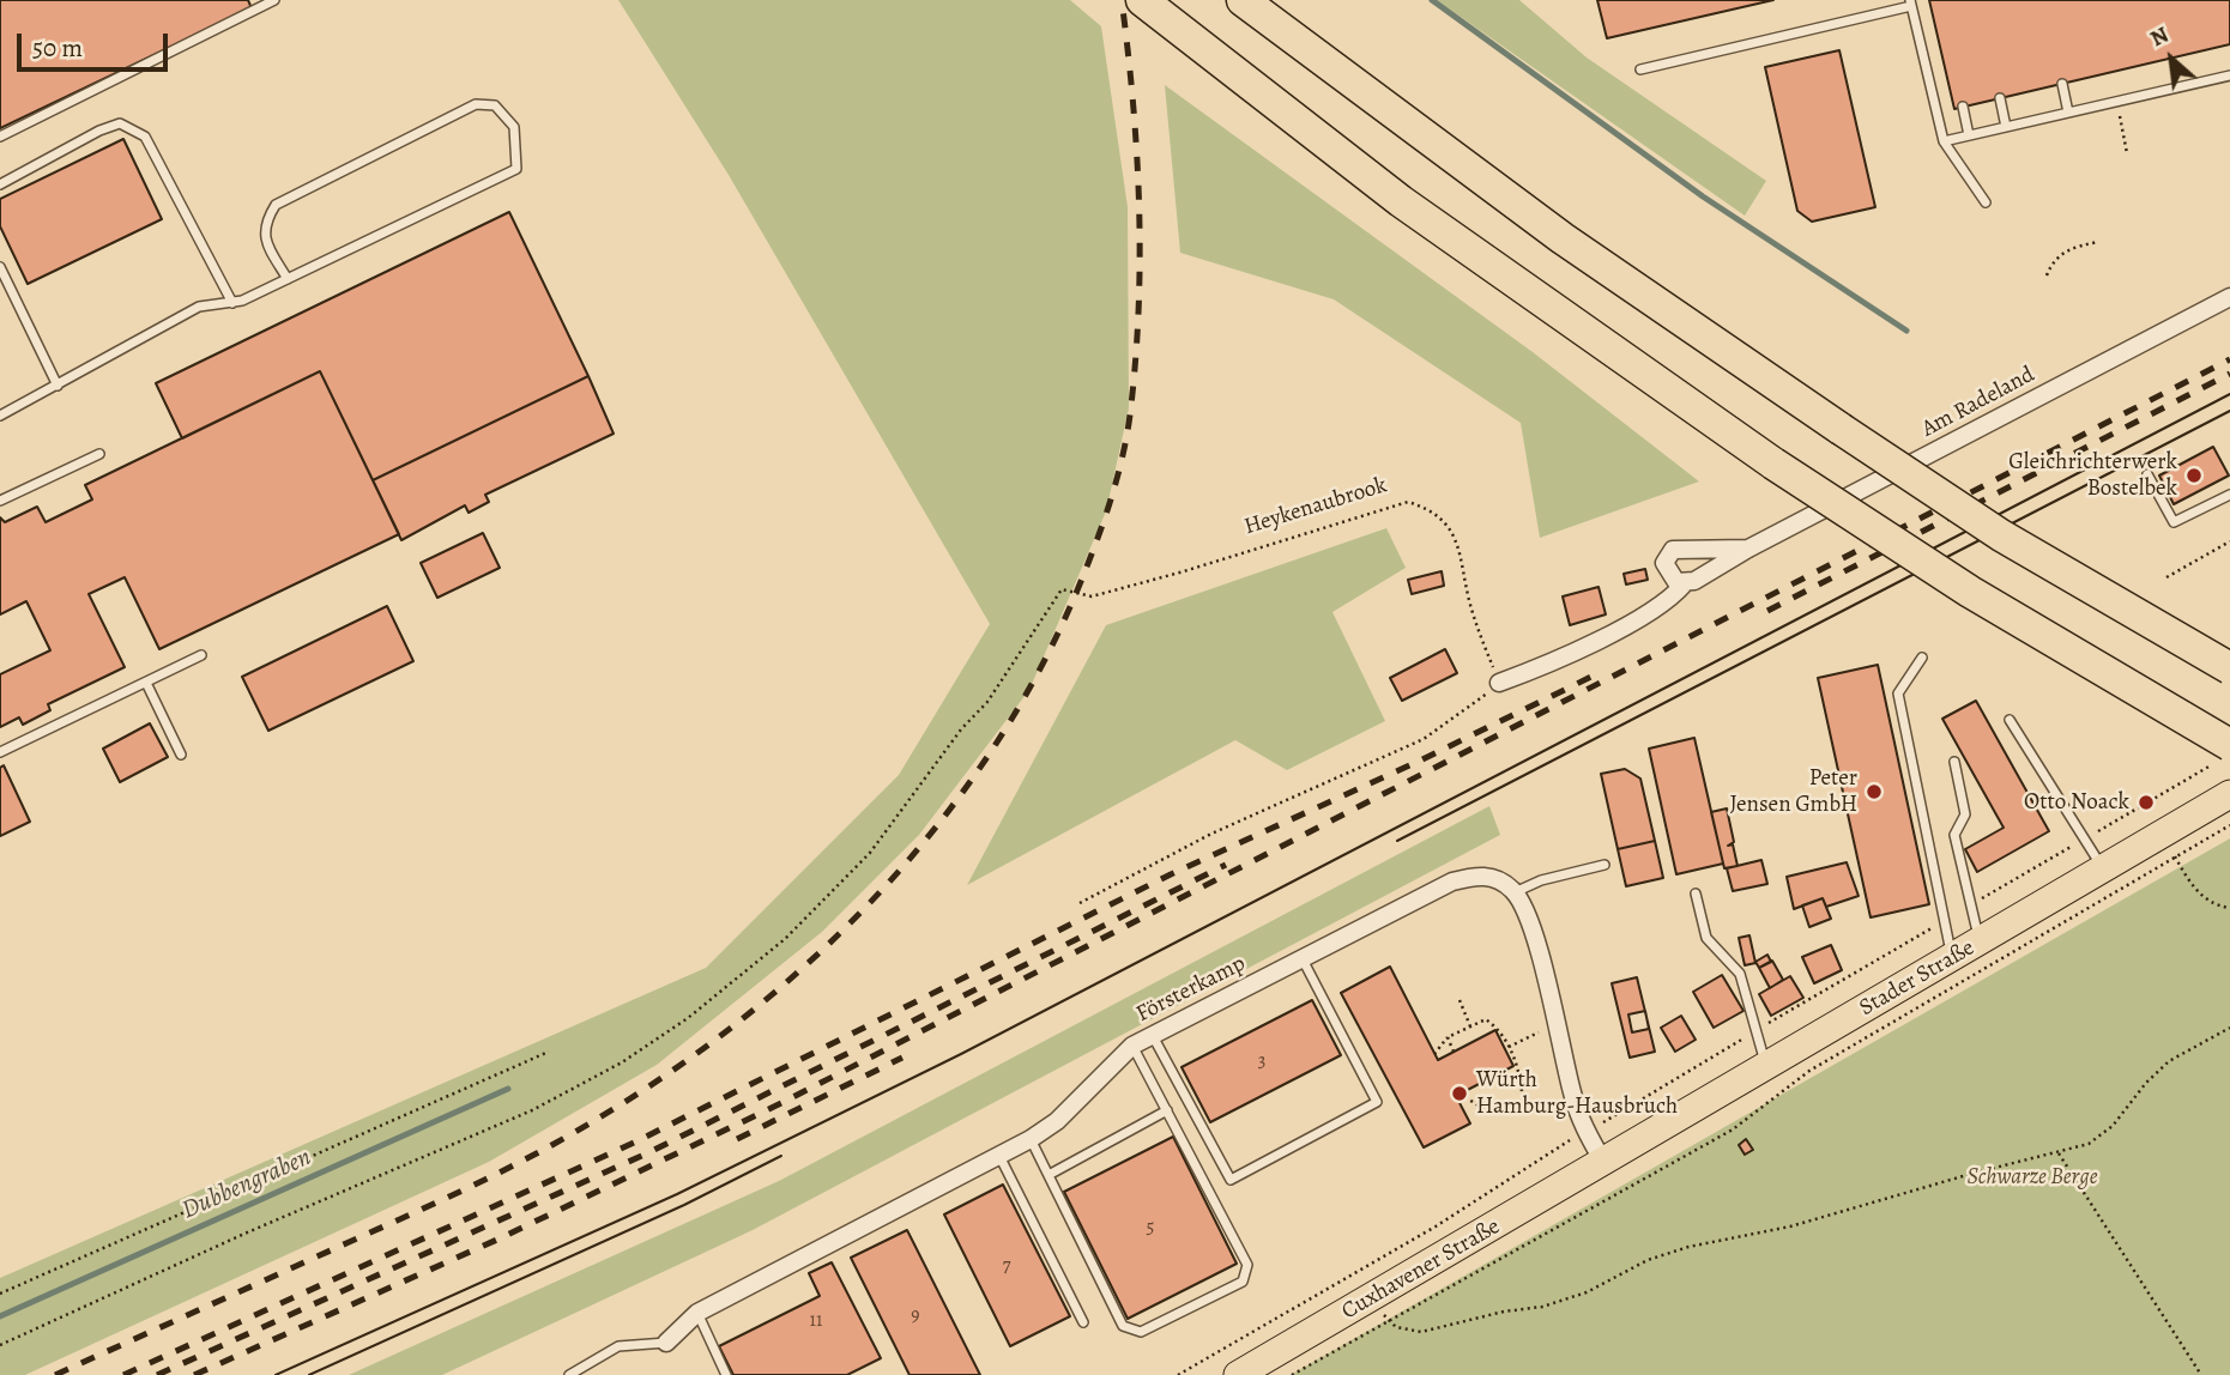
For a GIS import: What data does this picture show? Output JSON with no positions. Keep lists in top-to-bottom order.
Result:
{
  "streets": {
    "main road": ["Stader Straße", "Cuxhavener Straße"],
    "street": ["Am Radeland", "Försterkamp"],
    "path": ["Heykenaubrook"]
  },
  "crossings": [
    ["Stader Straße", "Cuxhavener Straße"]
  ],
  "water": ["Dubbengraben"],
  "parks": ["Schwarze Berge"],
  "places": [
    "Gleichrichterwerk Bostelbek",
    "Peter Jensen GmbH",
    "Otto Noack",
    "Würth Hamburg-Hausbruch"
  ],
  "house_numbers": [
    "3",
    "5",
    "7",
    "9",
    "11"
  ],
  "scale_bar": "50 m",
  "north": "top left"
}
